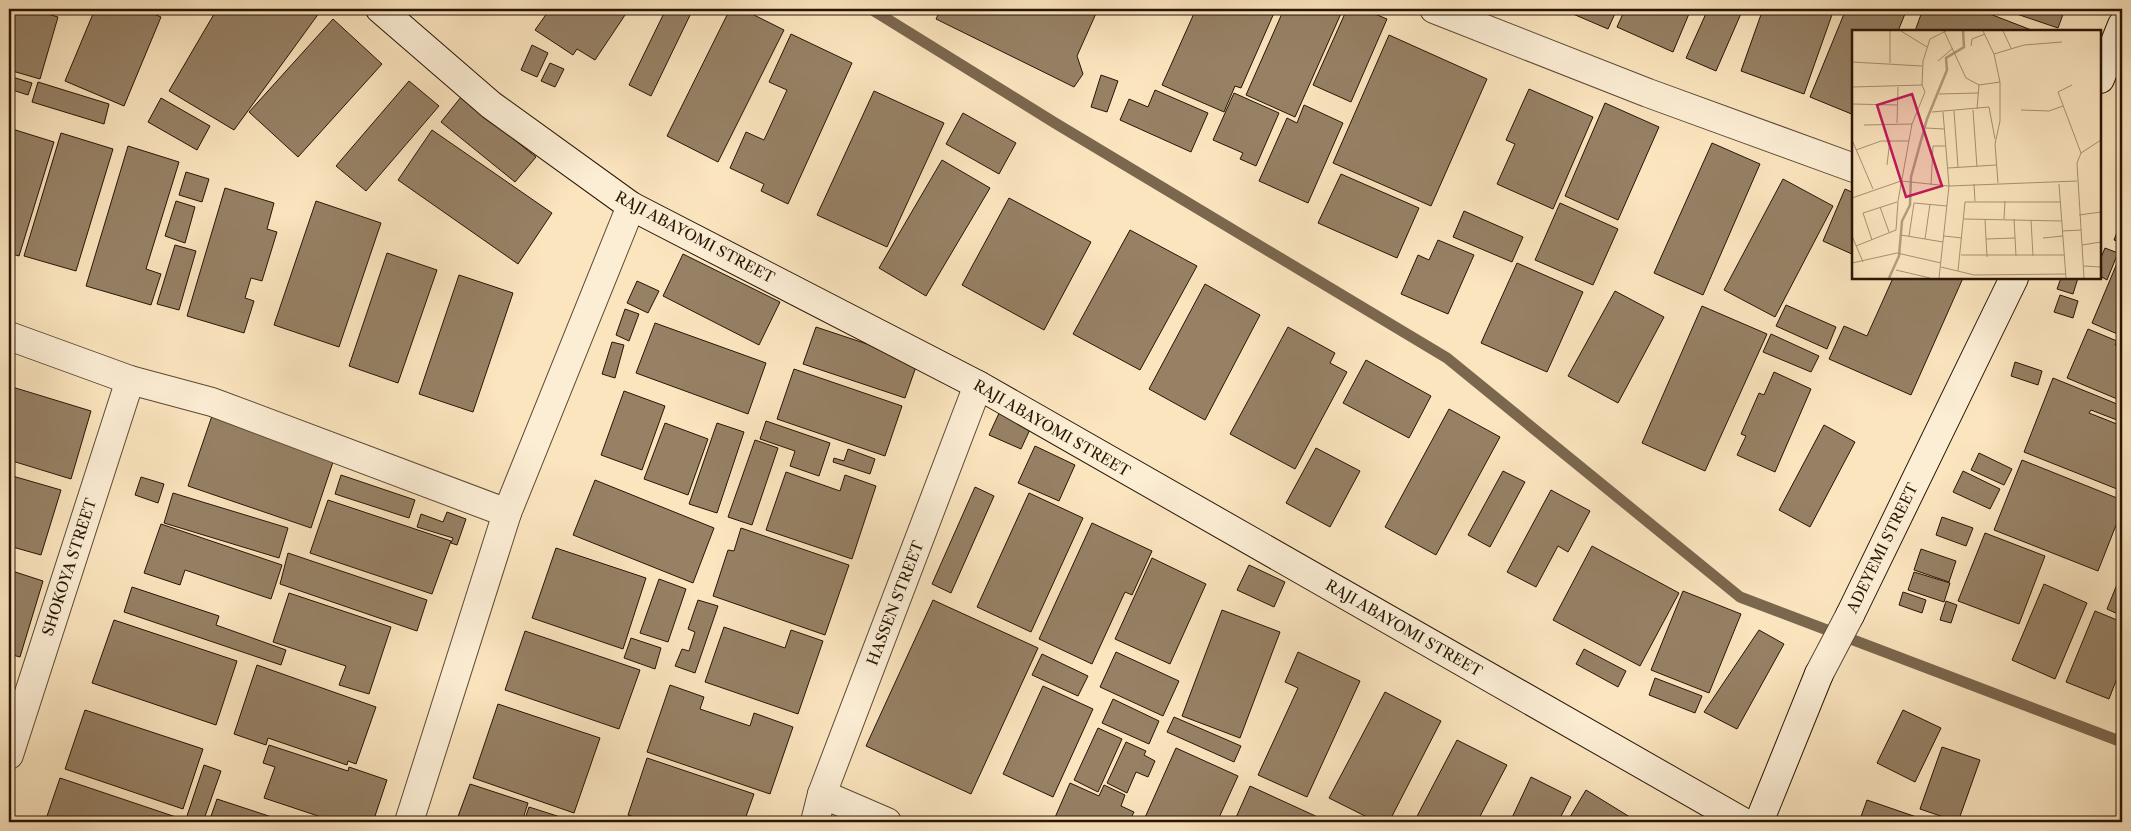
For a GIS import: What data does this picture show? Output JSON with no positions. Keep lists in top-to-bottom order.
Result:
{
  "streets": {
    "street": [
      "RAJI ABAYOMI STREET",
      "ADEYEMI STREET",
      "SHOKOYA STREET",
      "HASSEN STREET"
    ]
  },
  "crossings": [
    ["RAJI ABAYOMI STREET", "HASSEN STREET"]
  ]
}
